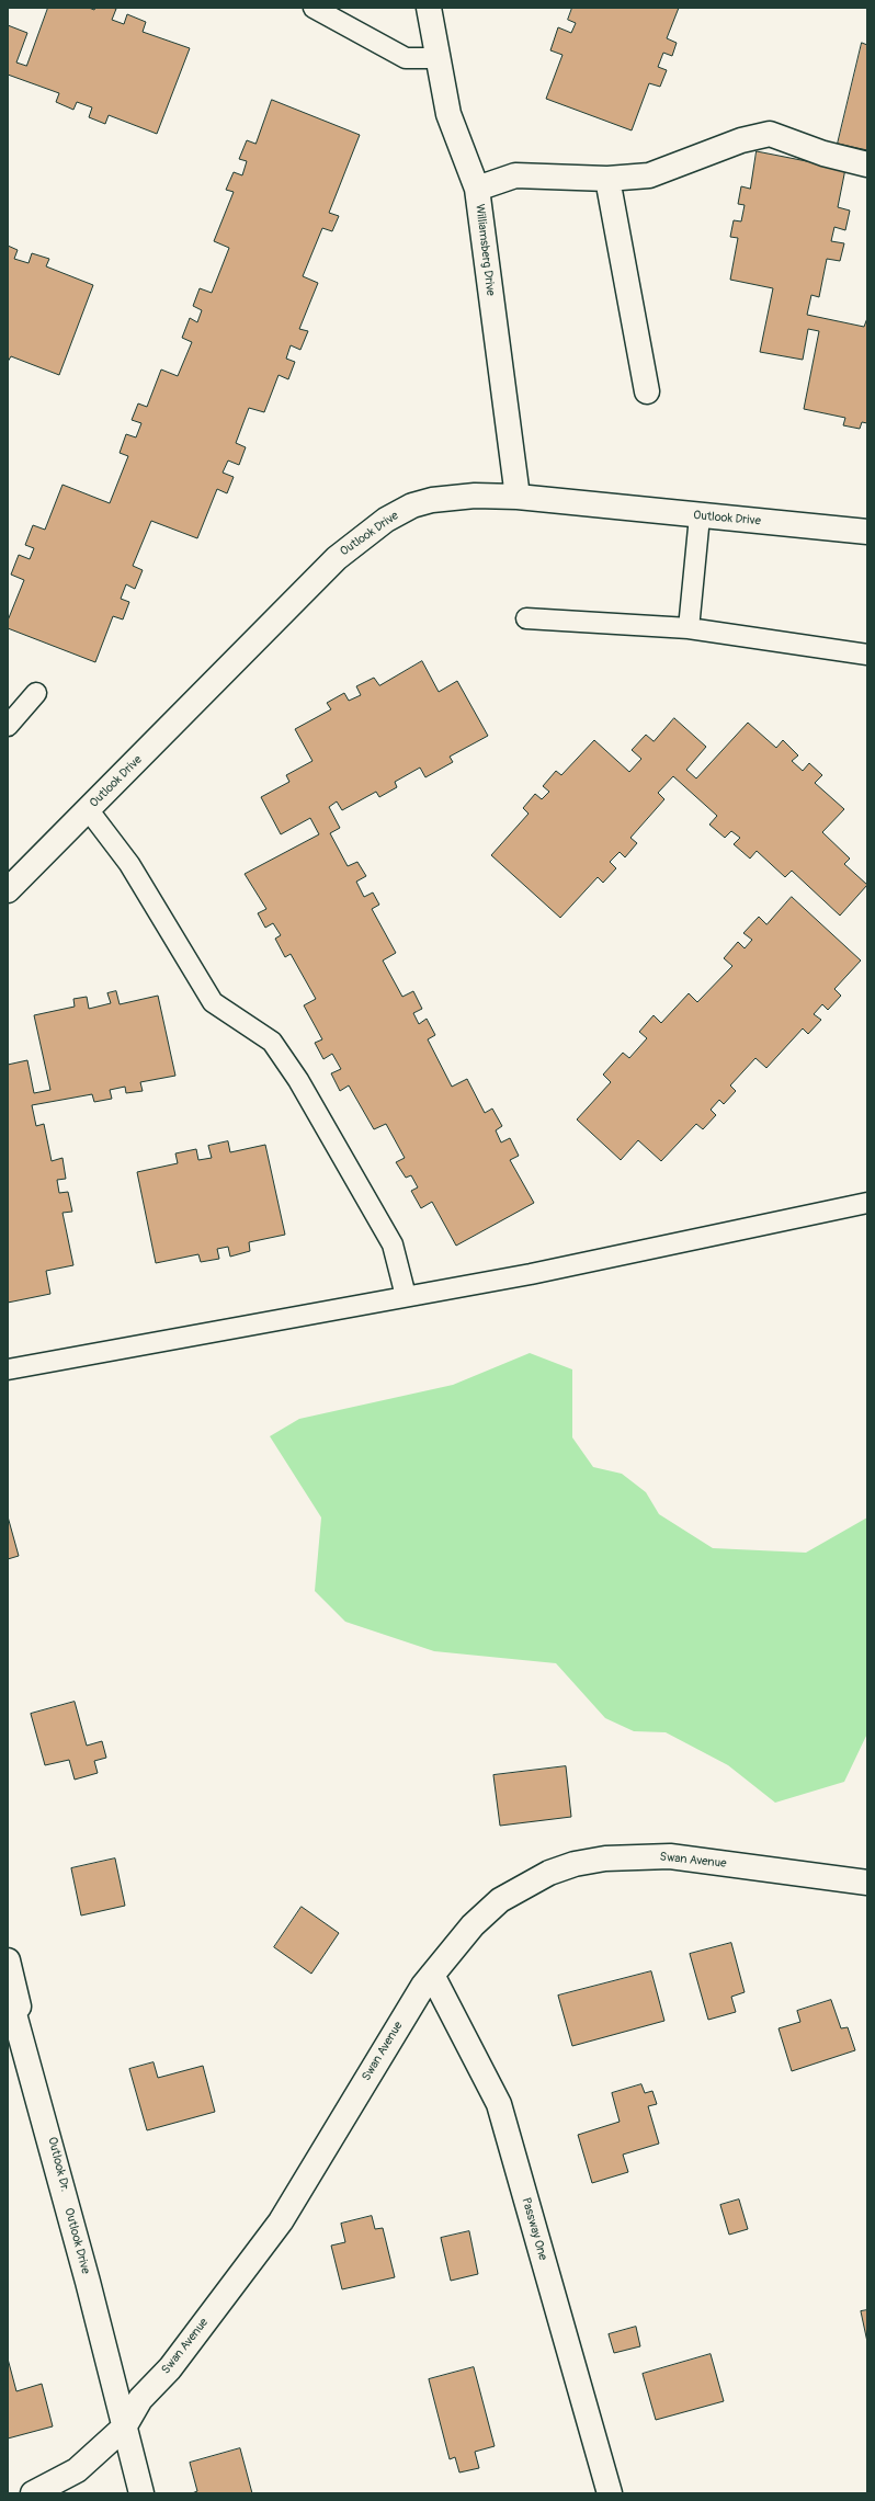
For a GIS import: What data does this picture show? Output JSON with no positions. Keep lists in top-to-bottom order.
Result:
{
  "streets": {
    "street": [
      "Williamsberg Drive",
      "Outlook Drive",
      "Swan Avenue",
      "Outlook Dr.",
      "Passway One"
    ]
  },
  "crossings": [
    ["Williamsberg Drive", "Outlook Drive"],
    ["Outlook Drive", "Swan Avenue"],
    ["Outlook Drive", "Outlook Dr."],
    ["Swan Avenue", "Passway One"]
  ]
}
